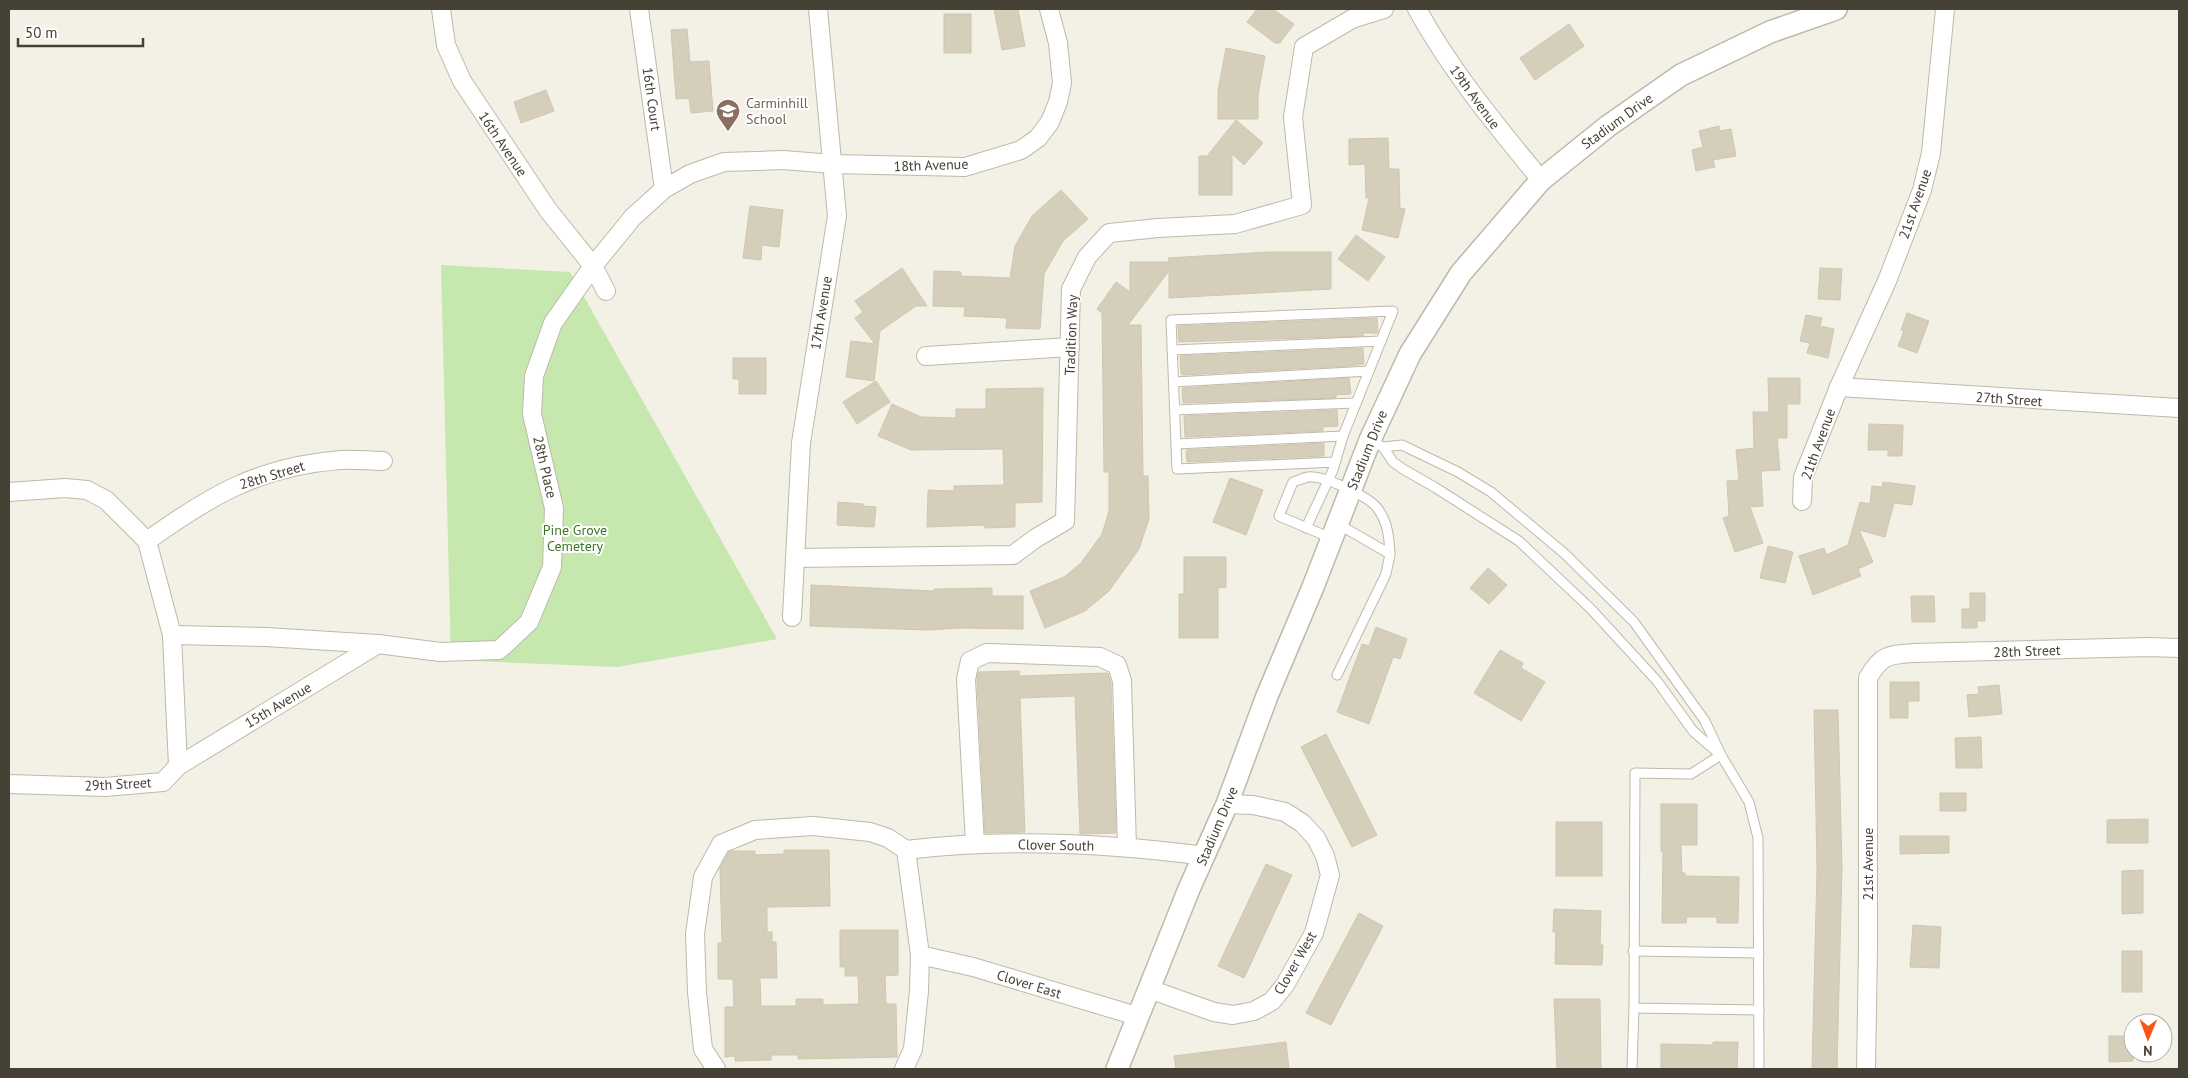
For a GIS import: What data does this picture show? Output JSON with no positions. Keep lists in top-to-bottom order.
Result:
{
  "streets": {
    "street": [
      "19th Avenue",
      "16th Court",
      "Stadium Drive",
      "16th Avenue",
      "18th Avenue",
      "21st Avenue",
      "17th Avenue",
      "Tradition Way",
      "27th Street",
      "21th Avenue",
      "28th Place",
      "28th Street",
      "15th Avenue",
      "29th Street",
      "Clover South",
      "Clover West",
      "Clover East"
    ]
  },
  "crossings": [
    ["19th Avenue", "Stadium Drive"],
    ["16th Court", "28th Place"],
    ["Stadium Drive", "Clover South"],
    ["Stadium Drive", "Clover West"],
    ["Stadium Drive", "Clover East"],
    ["16th Avenue", "28th Place"],
    ["18th Avenue", "17th Avenue"],
    ["18th Avenue", "28th Place"],
    ["21st Avenue", "27th Street"],
    ["21st Avenue", "21th Avenue"],
    ["21st Avenue", "28th Street"],
    ["17th Avenue", "Tradition Way"],
    ["17th Avenue", "28th Place"],
    ["27th Street", "21th Avenue"],
    ["28th Place", "15th Avenue"],
    ["15th Avenue", "29th Street"]
  ],
  "parks": ["Pine Grove Cemetery"],
  "places": {
    "school or university": ["Carminhill School"]
  },
  "scale_bar": "50 m",
  "north": "bottom"
}
